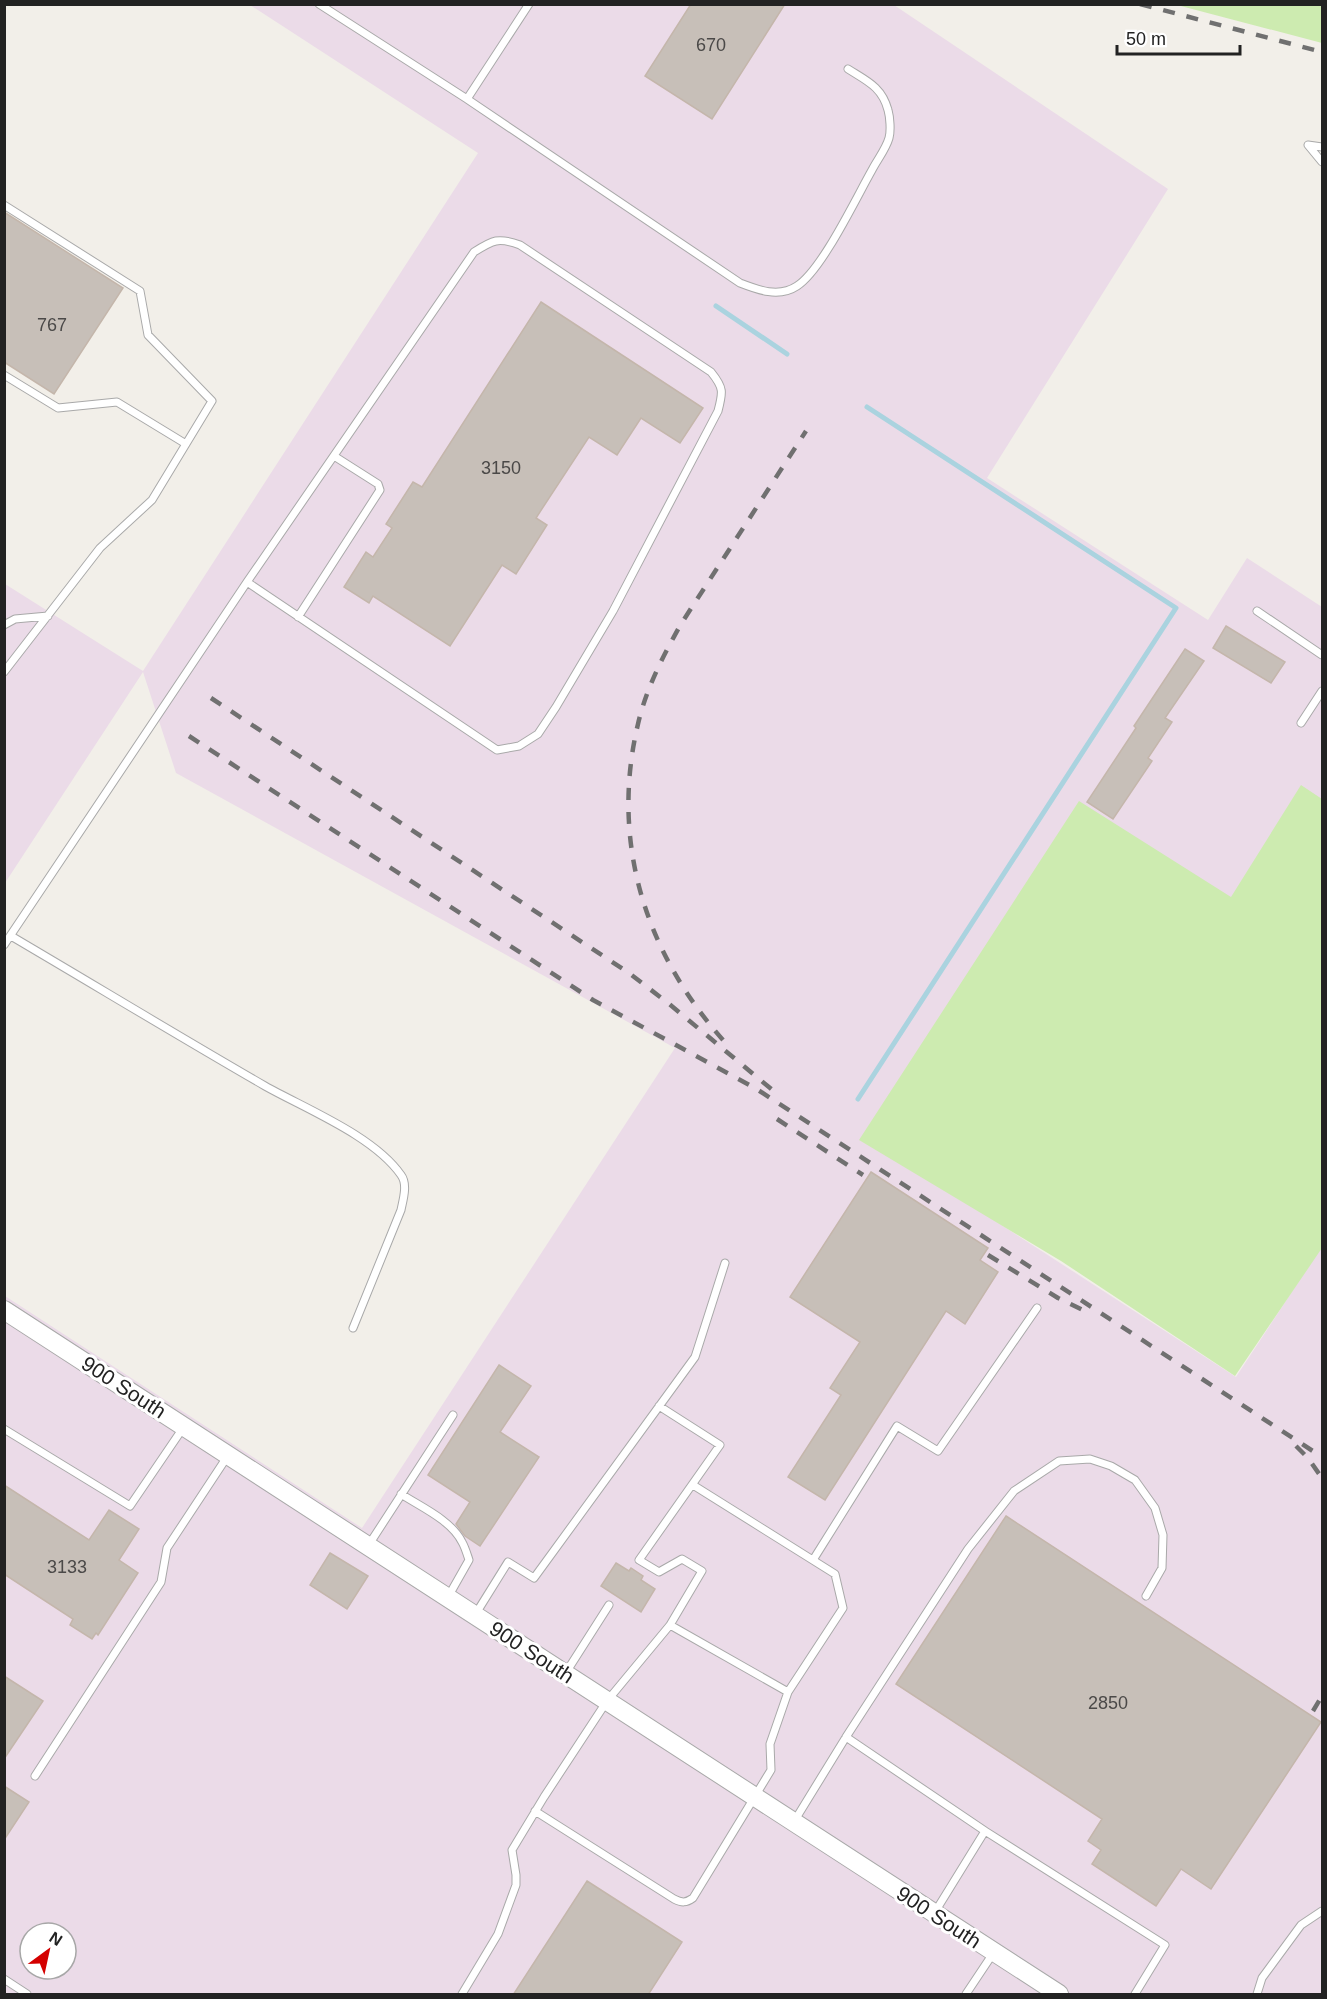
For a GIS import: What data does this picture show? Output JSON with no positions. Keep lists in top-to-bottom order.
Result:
{
  "streets": {
    "street": ["900 South"]
  },
  "house_numbers": [
    "670",
    "767",
    "3150",
    "3133",
    "2850"
  ],
  "scale_bar": "50 m",
  "north": "top right"
}
